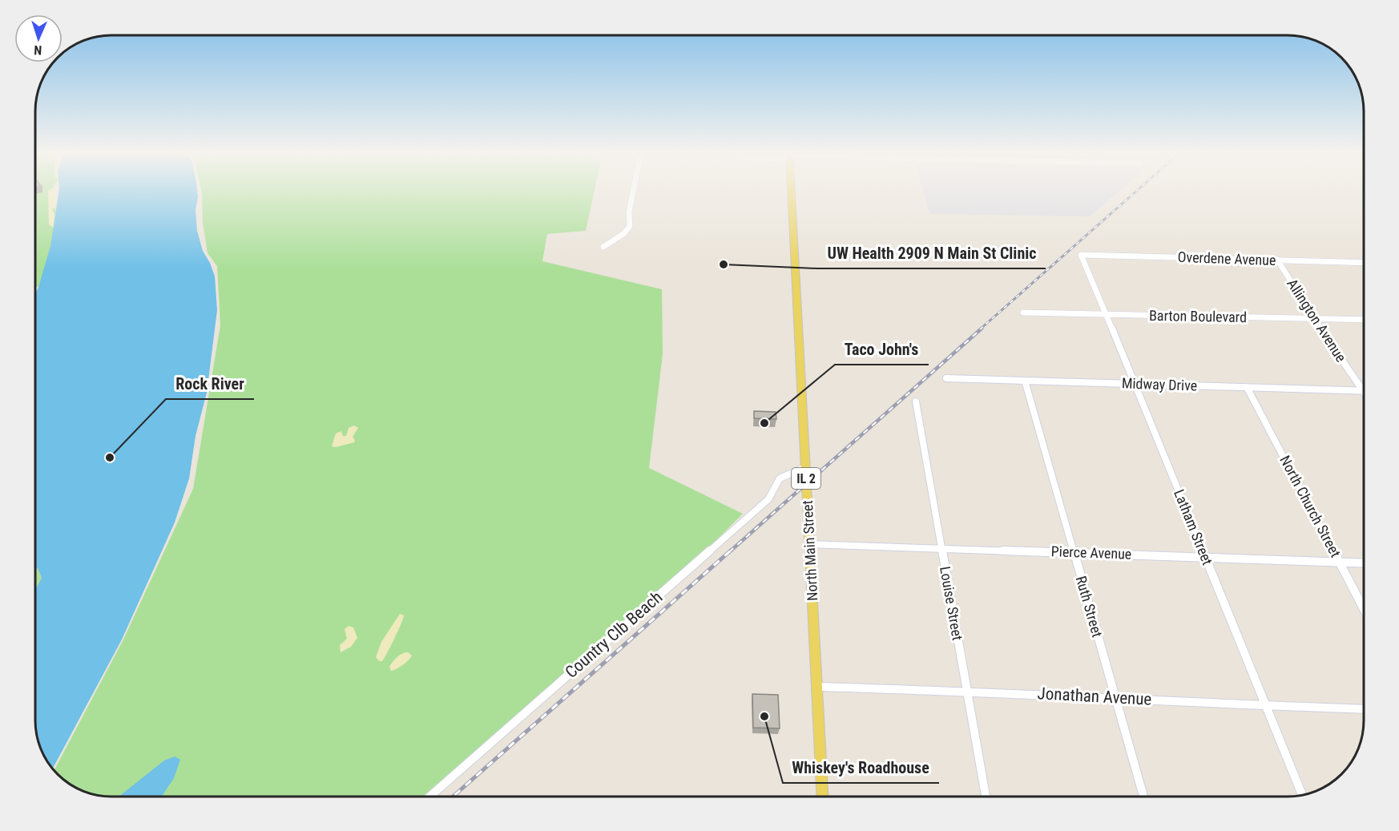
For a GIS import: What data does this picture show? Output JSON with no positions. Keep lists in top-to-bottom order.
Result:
{
  "streets": {
    "main road": ["IL 2", "North Main Street"],
    "street": [
      "Overdene Avenue",
      "Barton Boulevard",
      "Allington Avenue",
      "Midway Drive",
      "North Church Street",
      "Latham Street",
      "Pierce Avenue",
      "Louise Street",
      "Ruth Street",
      "Country Clb Beach",
      "Jonathan Avenue"
    ]
  },
  "crossings": [
    ["Overdene Avenue", "Allington Avenue"],
    ["Overdene Avenue", "Latham Street"],
    ["Barton Boulevard", "Allington Avenue"],
    ["Barton Boulevard", "Latham Street"],
    ["Allington Avenue", "Midway Drive"],
    ["Midway Drive", "North Church Street"],
    ["Midway Drive", "Latham Street"],
    ["Midway Drive", "Ruth Street"],
    ["North Church Street", "Pierce Avenue"],
    ["Latham Street", "Pierce Avenue"],
    ["Latham Street", "Jonathan Avenue"],
    ["North Main Street", "Pierce Avenue"],
    ["North Main Street", "Country Clb Beach"],
    ["North Main Street", "Jonathan Avenue"],
    ["Pierce Avenue", "Louise Street"],
    ["Pierce Avenue", "Ruth Street"],
    ["Louise Street", "Jonathan Avenue"],
    ["Ruth Street", "Jonathan Avenue"]
  ],
  "places": [
    "UW Health 2909 N Main St Clinic",
    "Taco John's",
    "Rock River",
    "Whiskey's Roadhouse"
  ],
  "north": "bottom"
}
